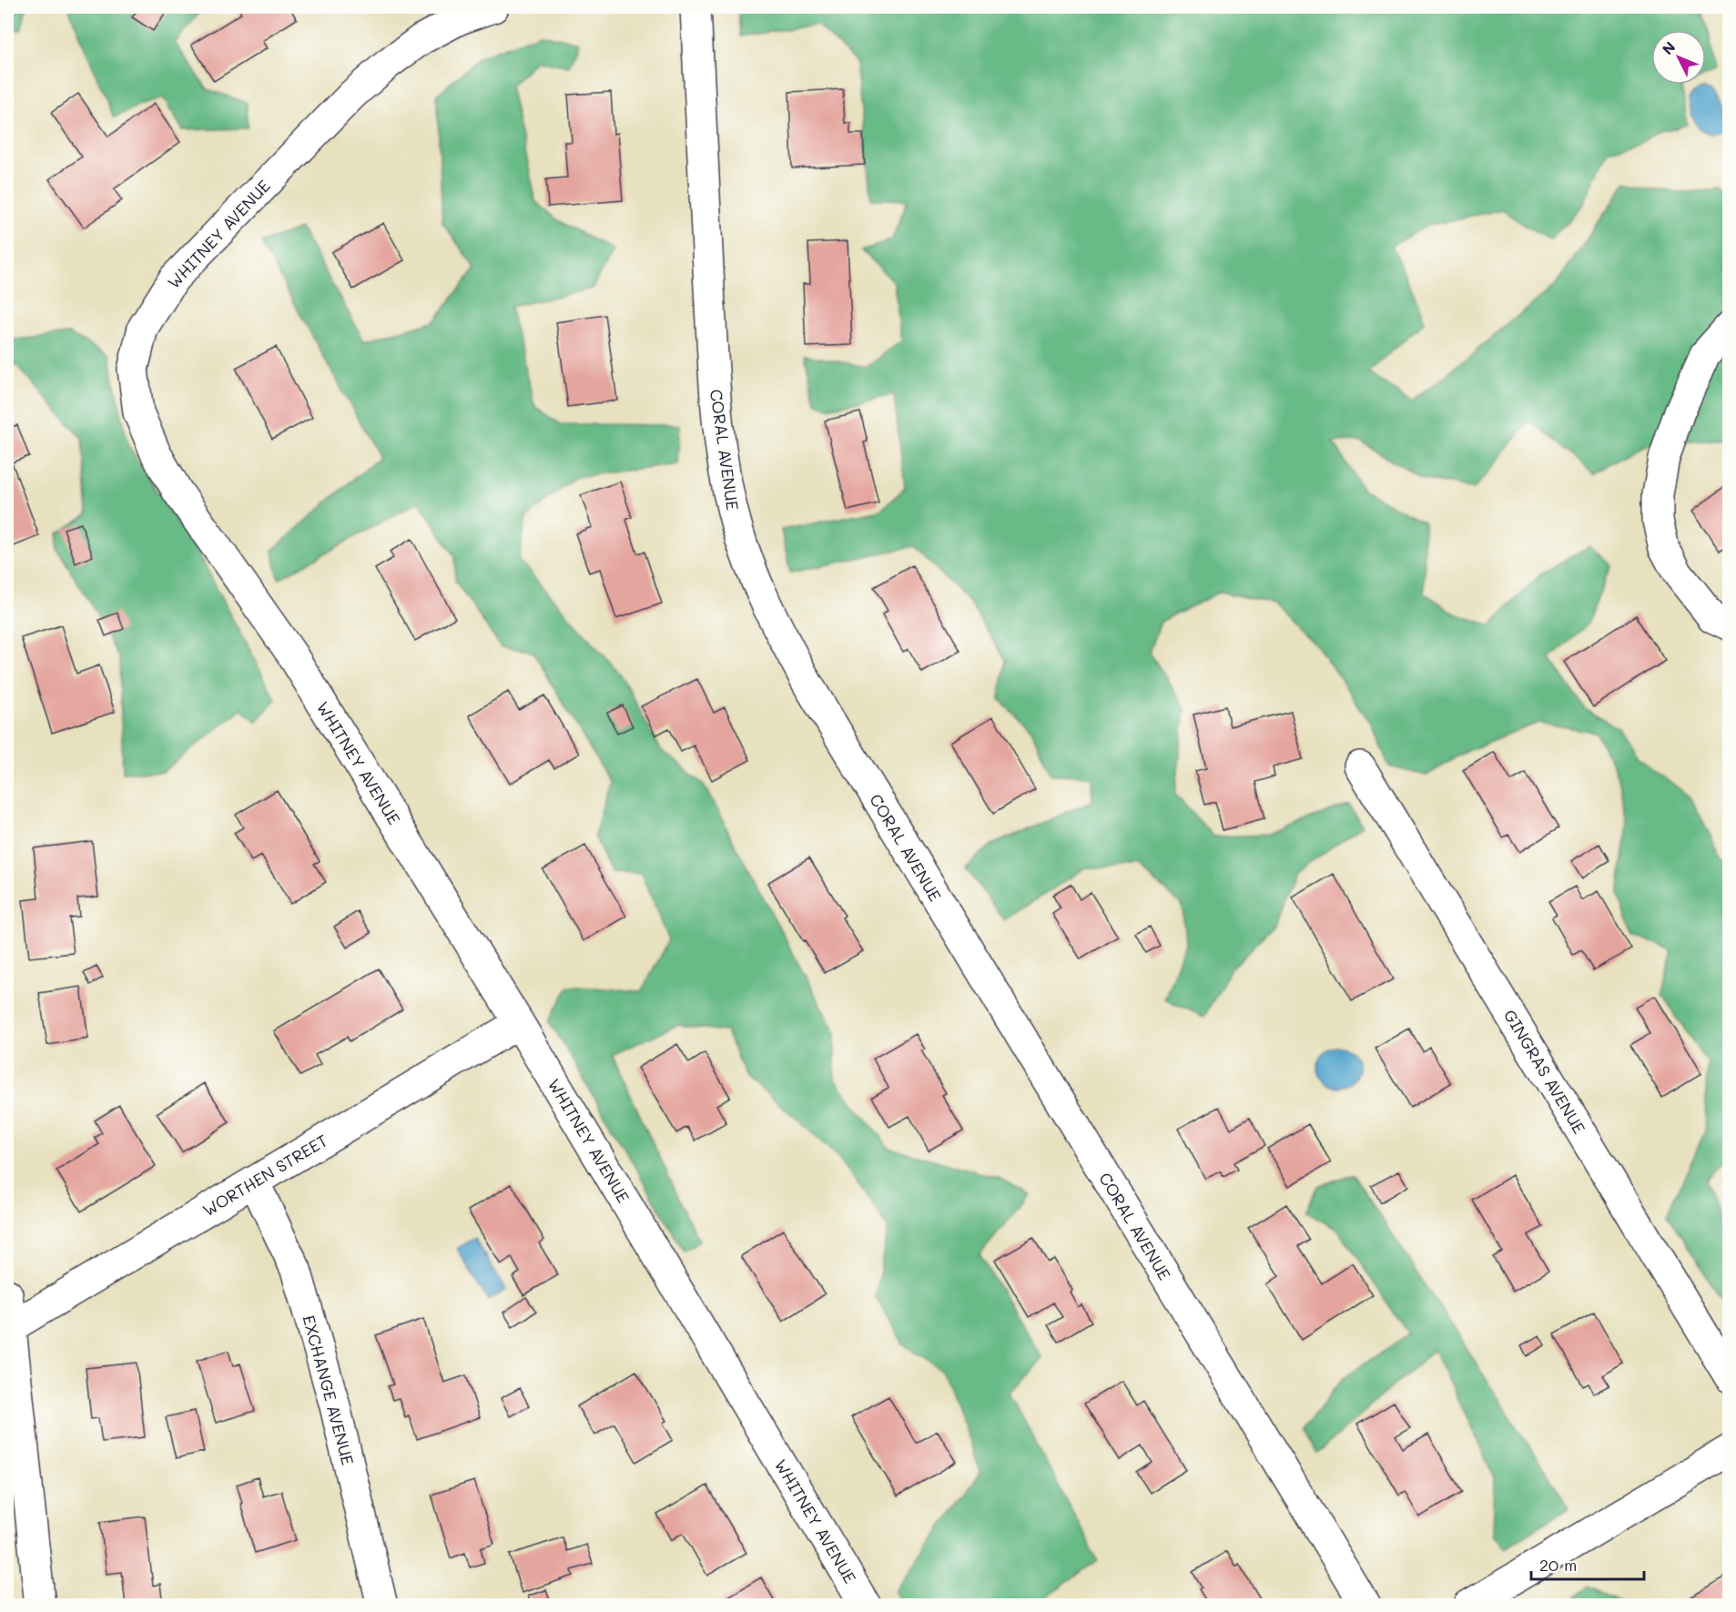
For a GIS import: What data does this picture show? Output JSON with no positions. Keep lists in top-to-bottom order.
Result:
{
  "streets": {
    "street": [
      "WHITNEY AVENUE",
      "CORAL AVENUE",
      "GINGRAS AVENUE",
      "WORTHEN STREET",
      "EXCHANGE AVENUE"
    ]
  },
  "crossings": [
    ["WHITNEY AVENUE", "WORTHEN STREET"],
    ["WORTHEN STREET", "EXCHANGE AVENUE"]
  ],
  "scale_bar": "20 m",
  "north": "top left"
}
